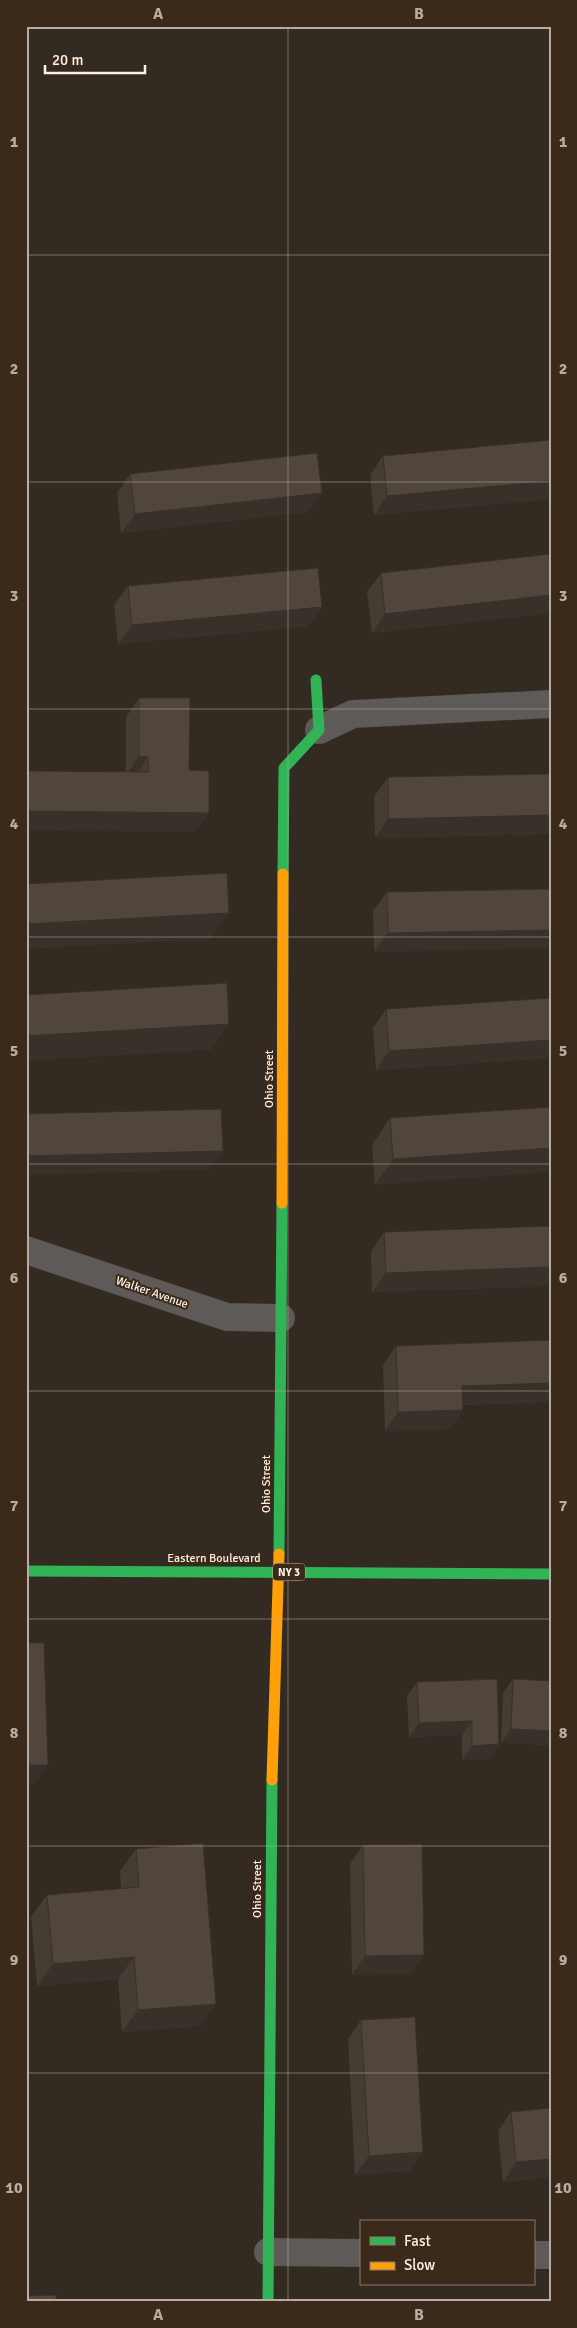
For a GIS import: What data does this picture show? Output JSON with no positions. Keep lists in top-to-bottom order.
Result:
{
  "streets": {
    "street": [
      "Ohio Street",
      "Walker Avenue",
      "Eastern Boulevard",
      "NY 3"
    ]
  },
  "crossings": [
    ["Ohio Street", "Walker Avenue"],
    ["Ohio Street", "Eastern Boulevard"]
  ],
  "legend": ["Fast", "Slow"],
  "scale_bar": "20 m",
  "grid": {
    "columns": ["A", "B"],
    "rows": [
      "1",
      "2",
      "3",
      "4",
      "5",
      "6",
      "7",
      "8",
      "9",
      "10"
    ]
  }
}
